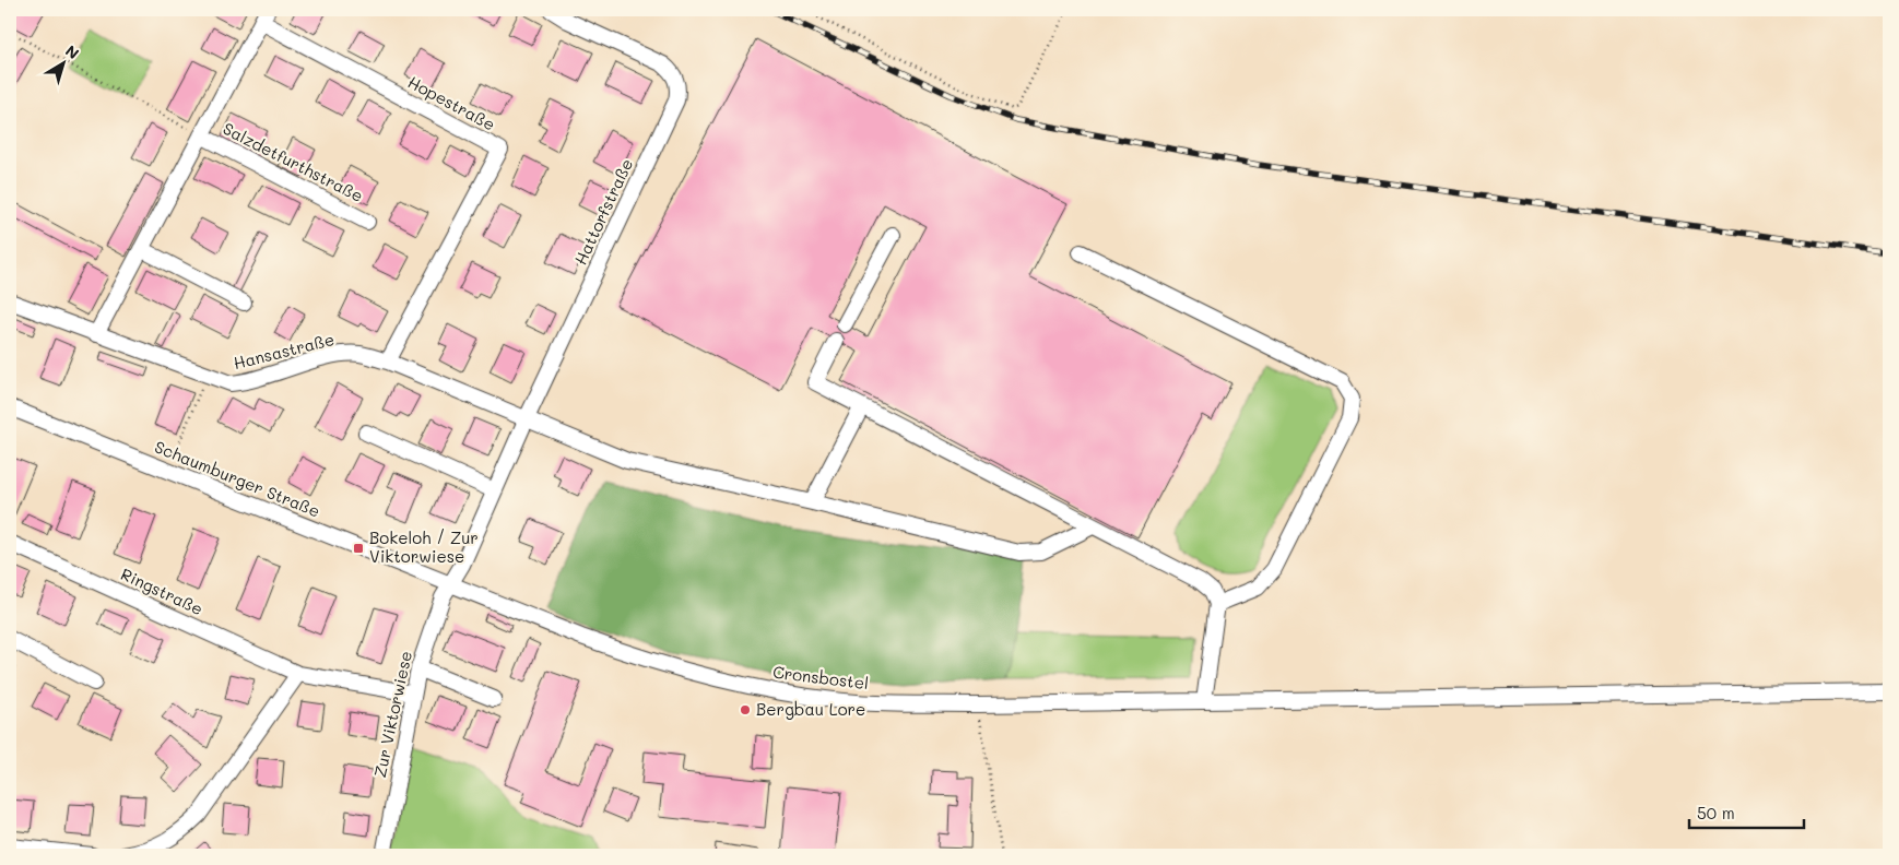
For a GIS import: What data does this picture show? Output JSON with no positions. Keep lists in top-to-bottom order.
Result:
{
  "streets": {
    "street": [
      "Hopestraße",
      "Salzdetfurthstraße",
      "Hattorfstraße",
      "Hansastraße",
      "Schaumburger Straße",
      "Ringstraße",
      "Cronsbostel",
      "Zur Viktorwiese"
    ]
  },
  "crossings": [
    ["Hopestraße", "Salzdetfurthstraße"],
    ["Hopestraße", "Hansastraße"],
    ["Salzdetfurthstraße", "Hansastraße"],
    ["Hattorfstraße", "Hansastraße"],
    ["Hattorfstraße", "Schaumburger Straße"],
    ["Hattorfstraße", "Cronsbostel"],
    ["Hattorfstraße", "Zur Viktorwiese"],
    ["Schaumburger Straße", "Cronsbostel"],
    ["Schaumburger Straße", "Zur Viktorwiese"],
    ["Ringstraße", "Zur Viktorwiese"],
    ["Cronsbostel", "Zur Viktorwiese"]
  ],
  "places": {
    "transit": ["Bokeloh / Zur Viktorwiese"],
    "other": ["Bergbau Lore"]
  },
  "scale_bar": "50 m",
  "north": "top right"
}
